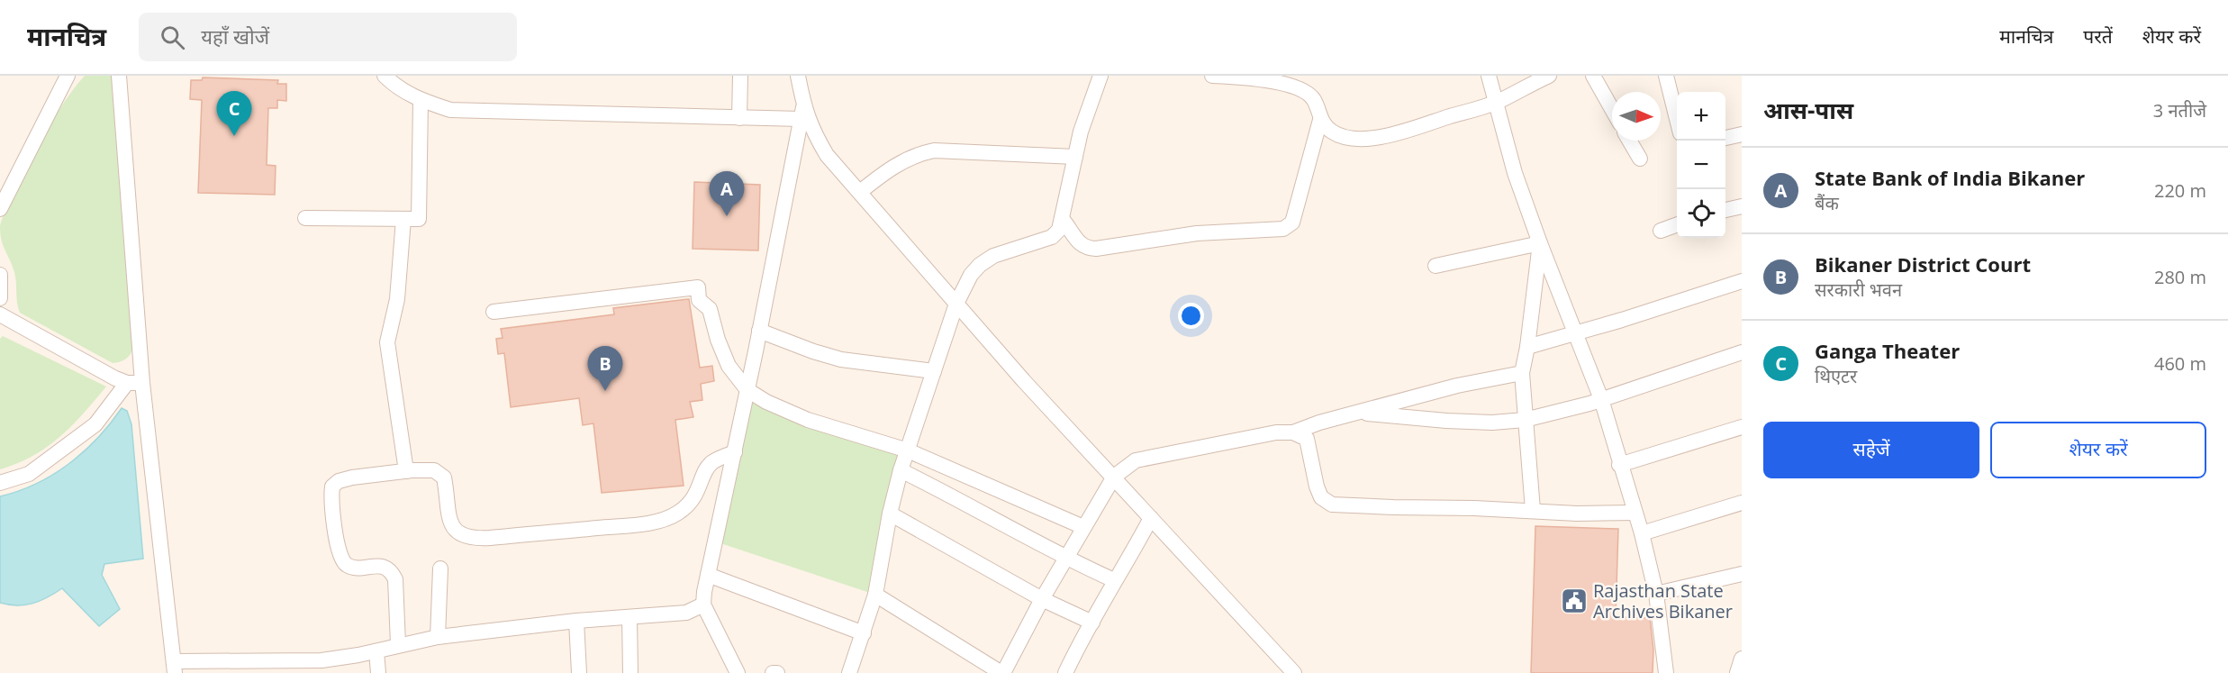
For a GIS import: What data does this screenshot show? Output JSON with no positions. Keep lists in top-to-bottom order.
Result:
{
  "places": {
    "public building": ["Rajasthan State Archives Bikaner"]
  },
  "north": "right",
  "page": {
    "header": "मानचित्र",
    "search": "यहाँ खोजें",
    "nav": ["मानचित्र", "परतें", "शेयर करें"],
    "heading": ["आस-पास", "3 नतीजे"],
    "pins": ["C", "A", "B"],
    "map_buttons": ["+", "−"],
    "list": [
      {
        "mark": "A",
        "name": "State Bank of India Bikaner",
        "note": "बैंक",
        "value": "220 m"
      },
      {
        "mark": "B",
        "name": "Bikaner District Court",
        "note": "सरकारी भवन",
        "value": "280 m"
      },
      {
        "mark": "C",
        "name": "Ganga Theater",
        "note": "थिएटर",
        "value": "460 m"
      }
    ],
    "buttons": ["सहेजें", "शेयर करें"]
  }
}
